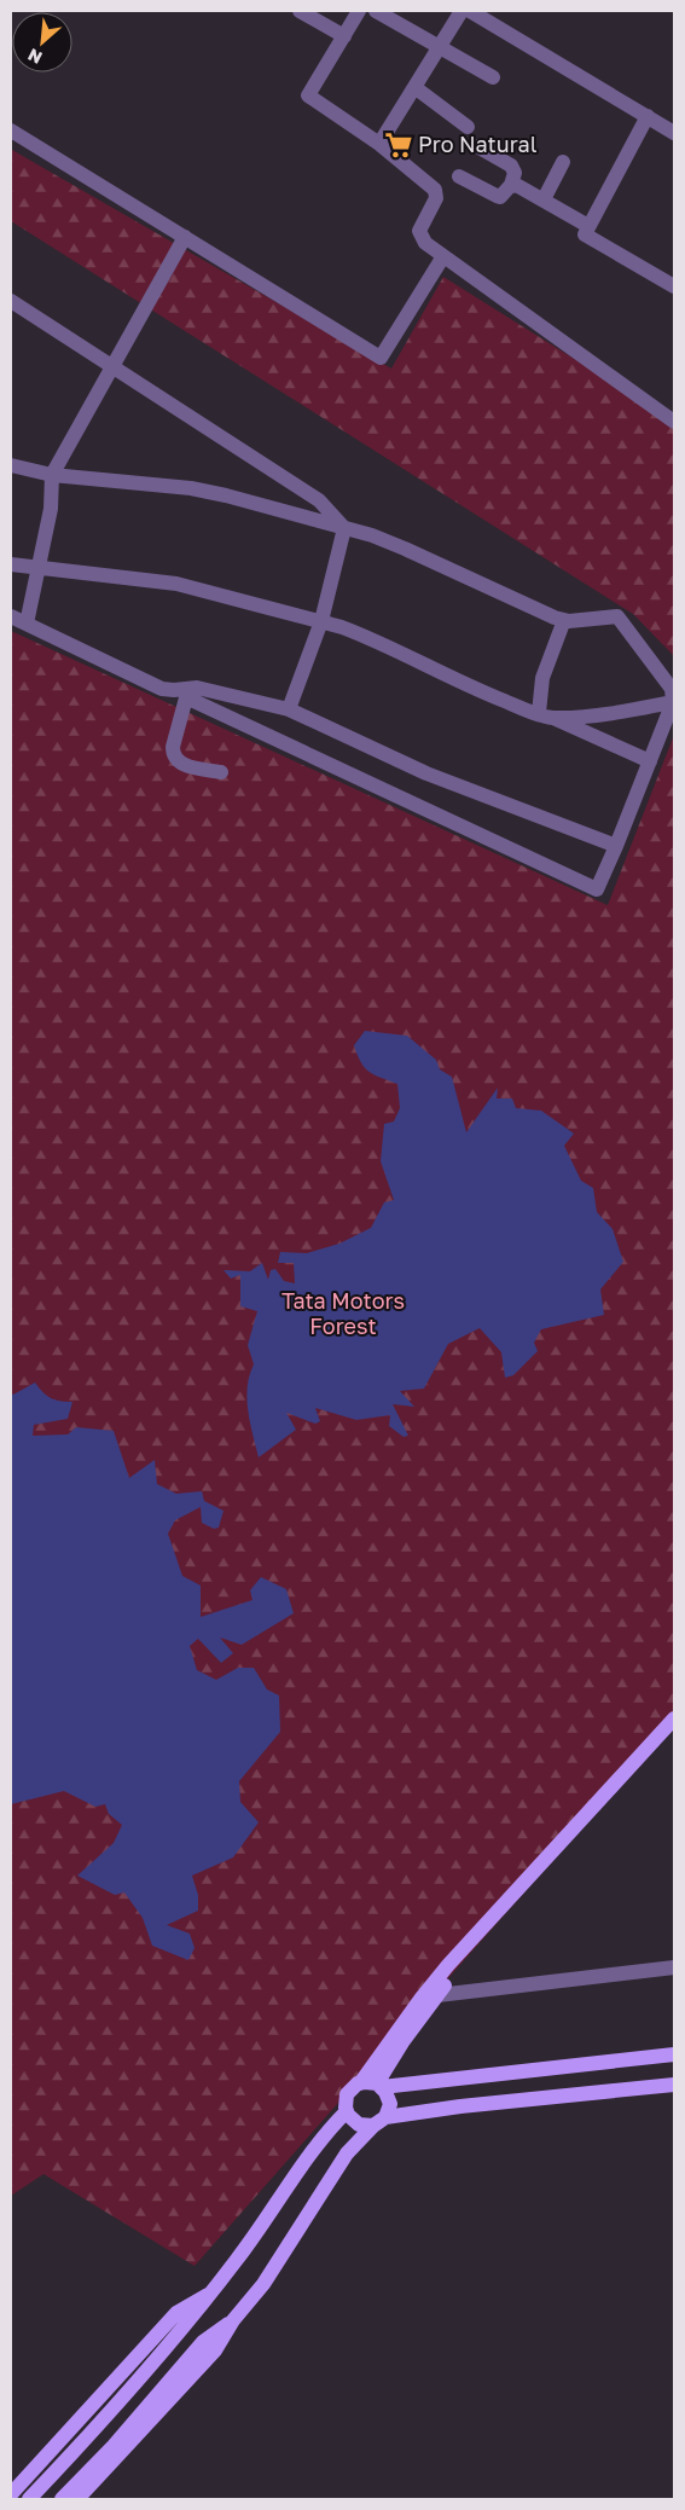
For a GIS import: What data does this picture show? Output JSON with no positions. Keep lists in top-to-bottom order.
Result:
{
  "parks": ["Tata Motors Forest"],
  "places": {
    "supermarket": ["Pro Natural"]
  },
  "north": "bottom left"
}
